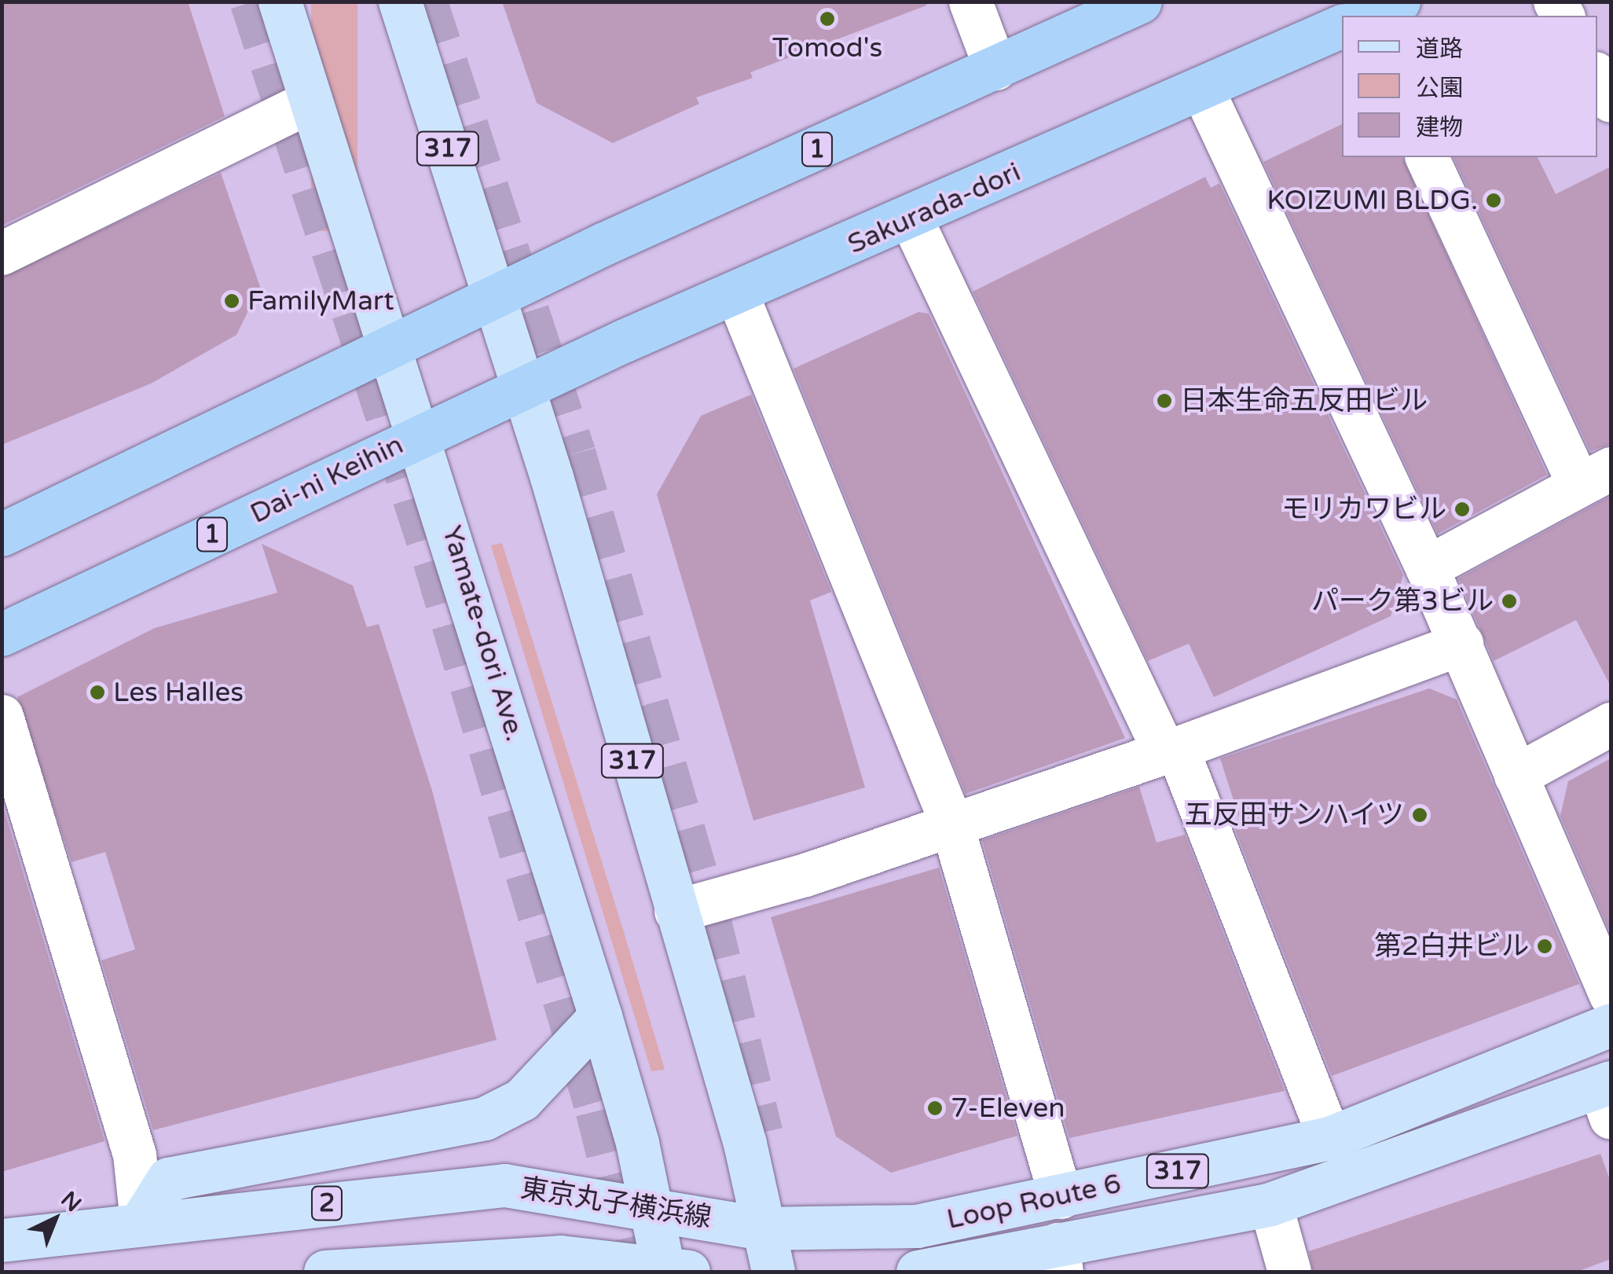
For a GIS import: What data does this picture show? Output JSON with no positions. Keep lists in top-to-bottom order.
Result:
{
  "streets": {
    "highway": ["1", "Sakurada-dori", "Dai-ni Keihin"],
    "main road": [
      "317",
      "Yamate-dori Ave.",
      "Loop Route 6",
      "2",
      "東京丸子横浜線"
    ]
  },
  "crossings": [
    ["317", "1"],
    ["317", "Sakurada-dori"],
    ["317", "Dai-ni Keihin"],
    ["317", "Loop Route 6"],
    ["317", "東京丸子横浜線"],
    ["1", "Yamate-dori Ave."],
    ["Sakurada-dori", "Dai-ni Keihin"],
    ["Dai-ni Keihin", "Yamate-dori Ave."],
    ["Yamate-dori Ave.", "東京丸子横浜線"],
    ["Loop Route 6", "東京丸子横浜線"]
  ],
  "places": [
    "Tomod's",
    "KOIZUMI BLDG.",
    "FamilyMart",
    "日本生命五反田ビル",
    "モリカワビル",
    "パーク第3ビル",
    "Les Halles",
    "五反田サンハイツ",
    "第2白井ビル",
    "7-Eleven"
  ],
  "legend": ["道路", "公園", "建物"],
  "north": "top right"
}
